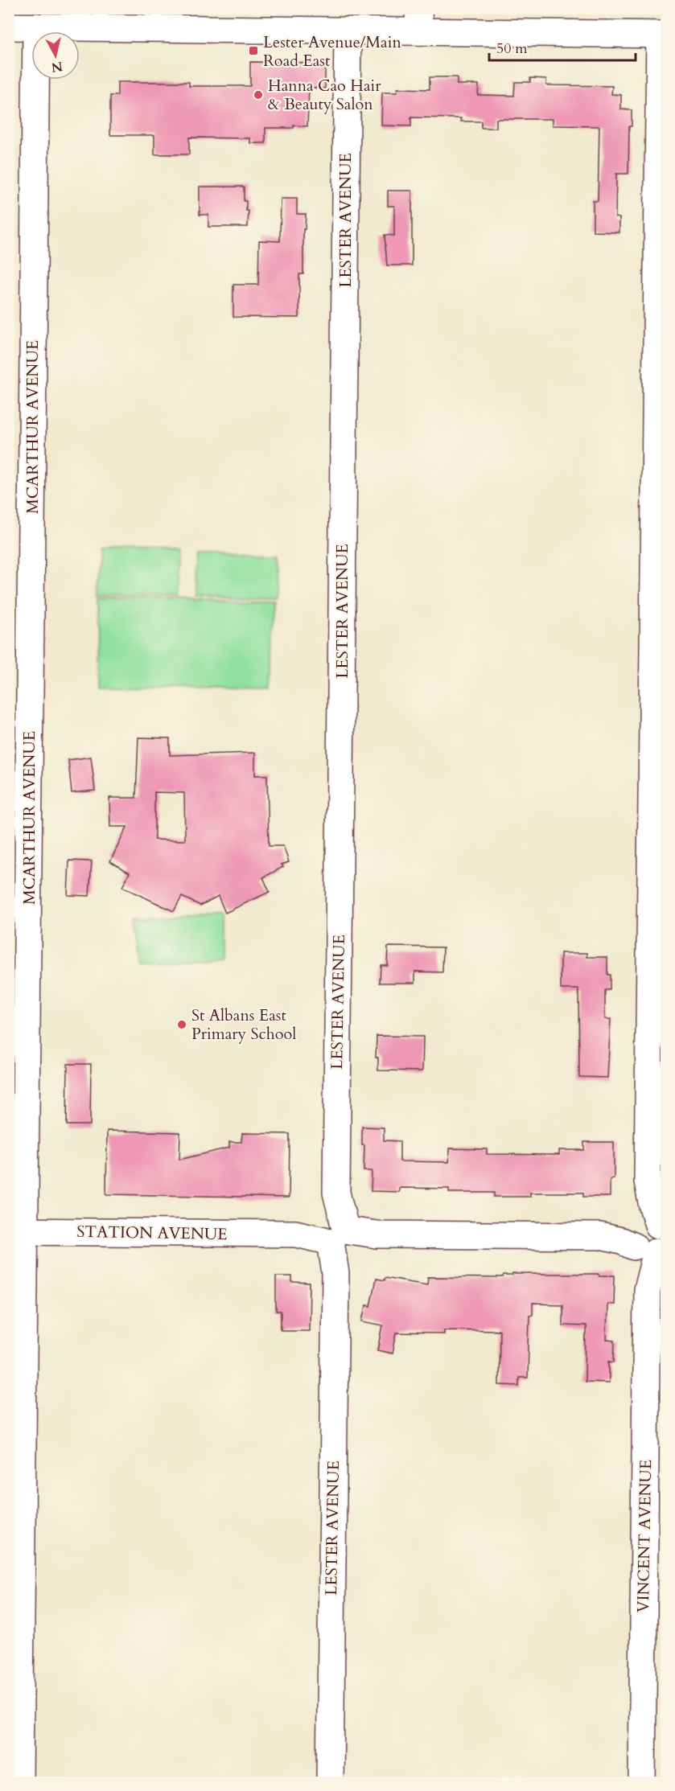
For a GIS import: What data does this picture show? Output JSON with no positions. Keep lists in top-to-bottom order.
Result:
{
  "streets": {
    "street": [
      "LESTER AVENUE",
      "MCARTHUR AVENUE",
      "STATION AVENUE",
      "VINCENT AVENUE"
    ]
  },
  "crossings": [
    ["LESTER AVENUE", "STATION AVENUE"],
    ["MCARTHUR AVENUE", "STATION AVENUE"],
    ["STATION AVENUE", "VINCENT AVENUE"]
  ],
  "places": {
    "transit": ["Lester Avenue/Main Road East"],
    "other": ["Hanna Cao Hair & Beauty Salon", "St Albans East Primary School"]
  },
  "scale_bar": "50 m",
  "north": "bottom"
}
